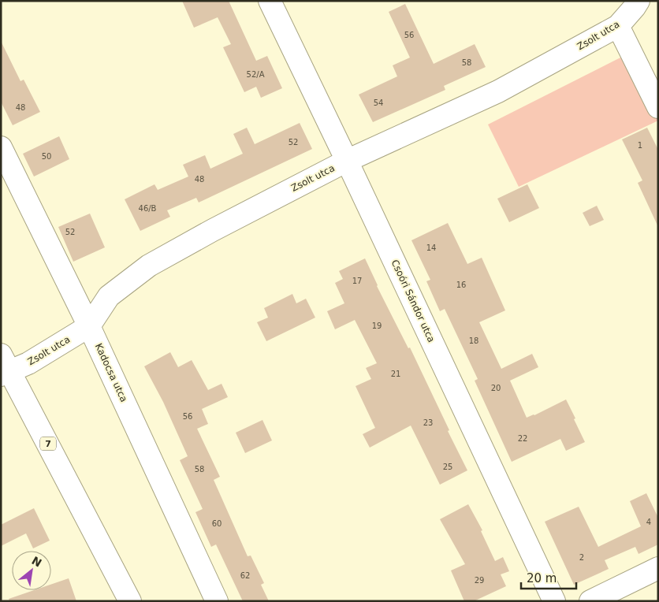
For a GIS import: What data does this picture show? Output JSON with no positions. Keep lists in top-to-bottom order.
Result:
{
  "streets": {
    "street": [
      "Zsolt utca",
      "Csoóri Sándor utca",
      "Kadocsa utca",
      "7"
    ]
  },
  "crossings": [
    ["Zsolt utca", "Csoóri Sándor utca"],
    ["Zsolt utca", "Kadocsa utca"],
    ["Zsolt utca", "7"]
  ],
  "house_numbers": [
    "56",
    "58",
    "52/A",
    "54",
    "48",
    "52",
    "1",
    "50",
    "48",
    "46/B",
    "52",
    "14",
    "17",
    "16",
    "19",
    "18",
    "21",
    "20",
    "56",
    "23",
    "22",
    "25",
    "58",
    "4",
    "60",
    "2",
    "62",
    "29"
  ],
  "scale_bar": "20 m",
  "north": "top right"
}
